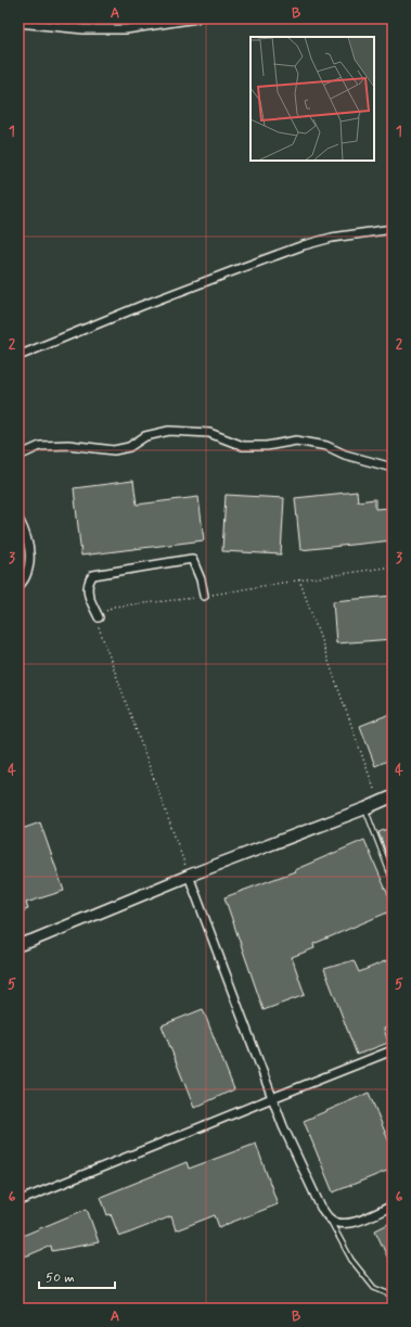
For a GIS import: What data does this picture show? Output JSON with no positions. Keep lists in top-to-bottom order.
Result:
{
  "scale_bar": "50 m",
  "grid": {
    "columns": ["A", "B"],
    "rows": [
      "1",
      "2",
      "3",
      "4",
      "5",
      "6"
    ]
  }
}
